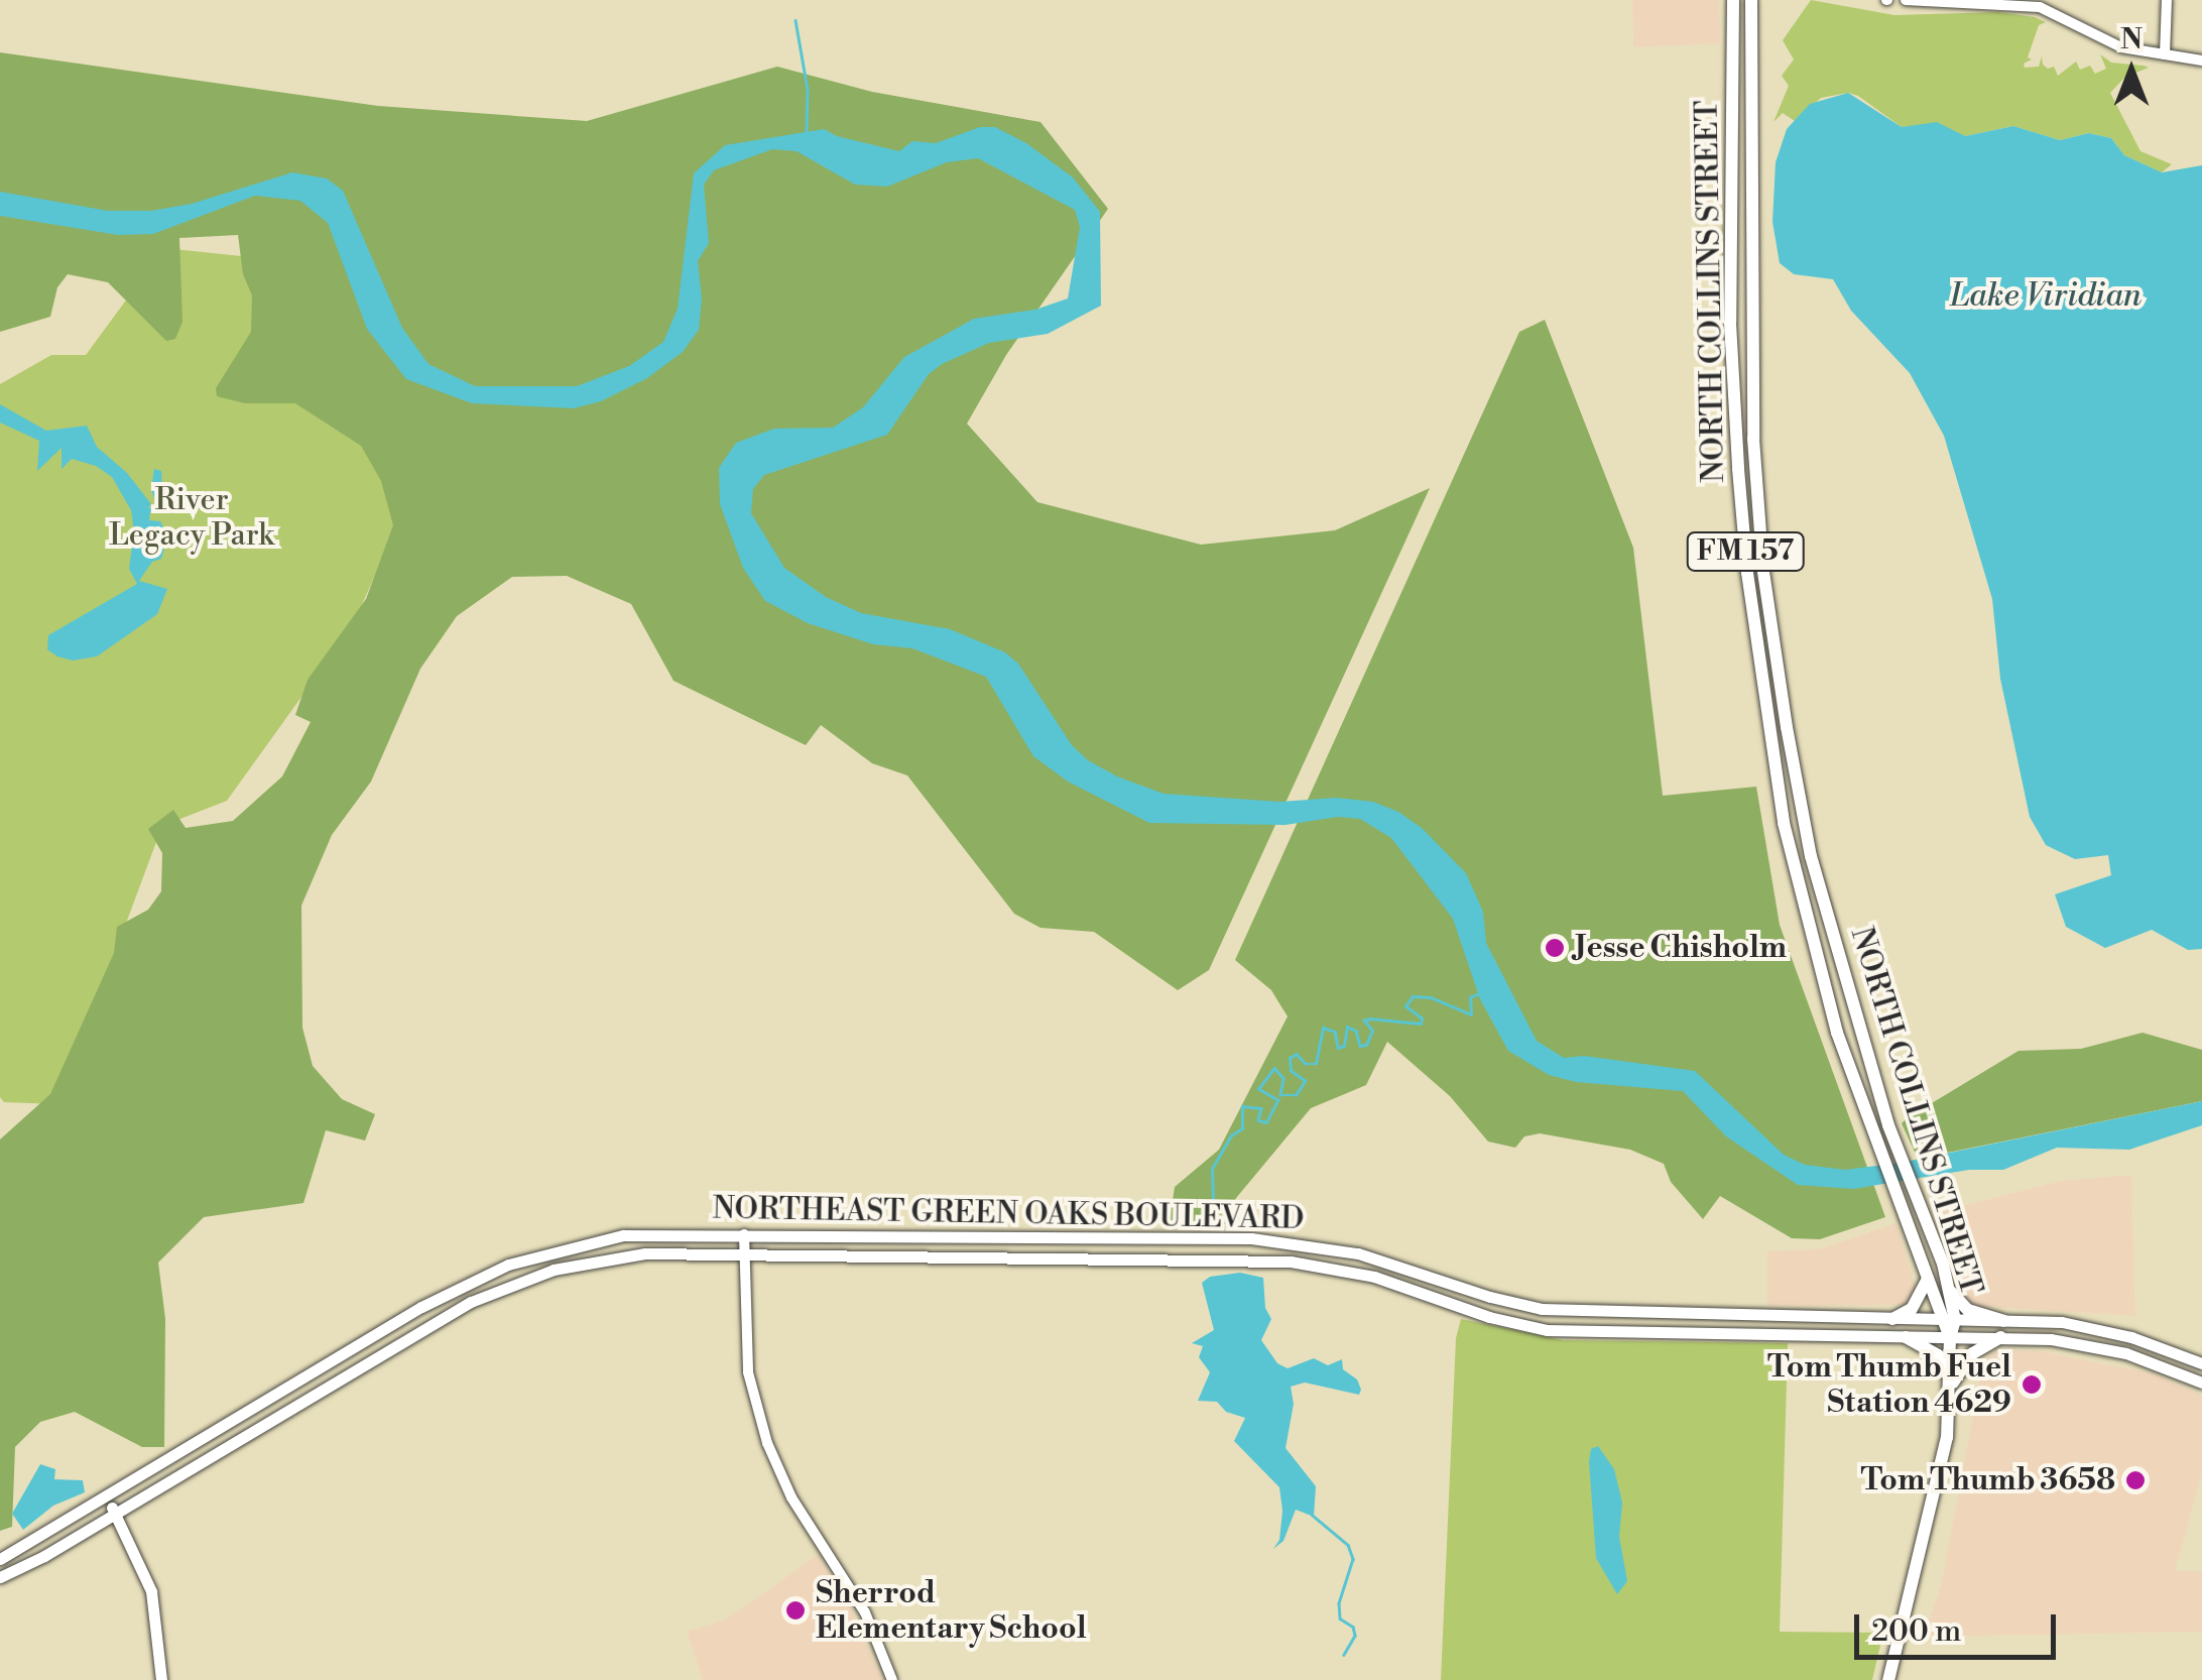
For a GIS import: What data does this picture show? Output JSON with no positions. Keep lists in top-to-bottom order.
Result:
{
  "streets": {
    "main road": ["NORTH COLLINS STREET", "FM 157", "NORTHEAST GREEN OAKS BOULEVARD"]
  },
  "crossings": [
    ["NORTH COLLINS STREET", "NORTHEAST GREEN OAKS BOULEVARD"]
  ],
  "water": ["Lake Viridian"],
  "parks": ["River Legacy Park"],
  "places": [
    "Jesse Chisholm",
    "Tom Thumb Fuel Station 4629",
    "Tom Thumb 3658",
    "Sherrod Elementary School"
  ],
  "scale_bar": "200 m",
  "north": "top"
}
